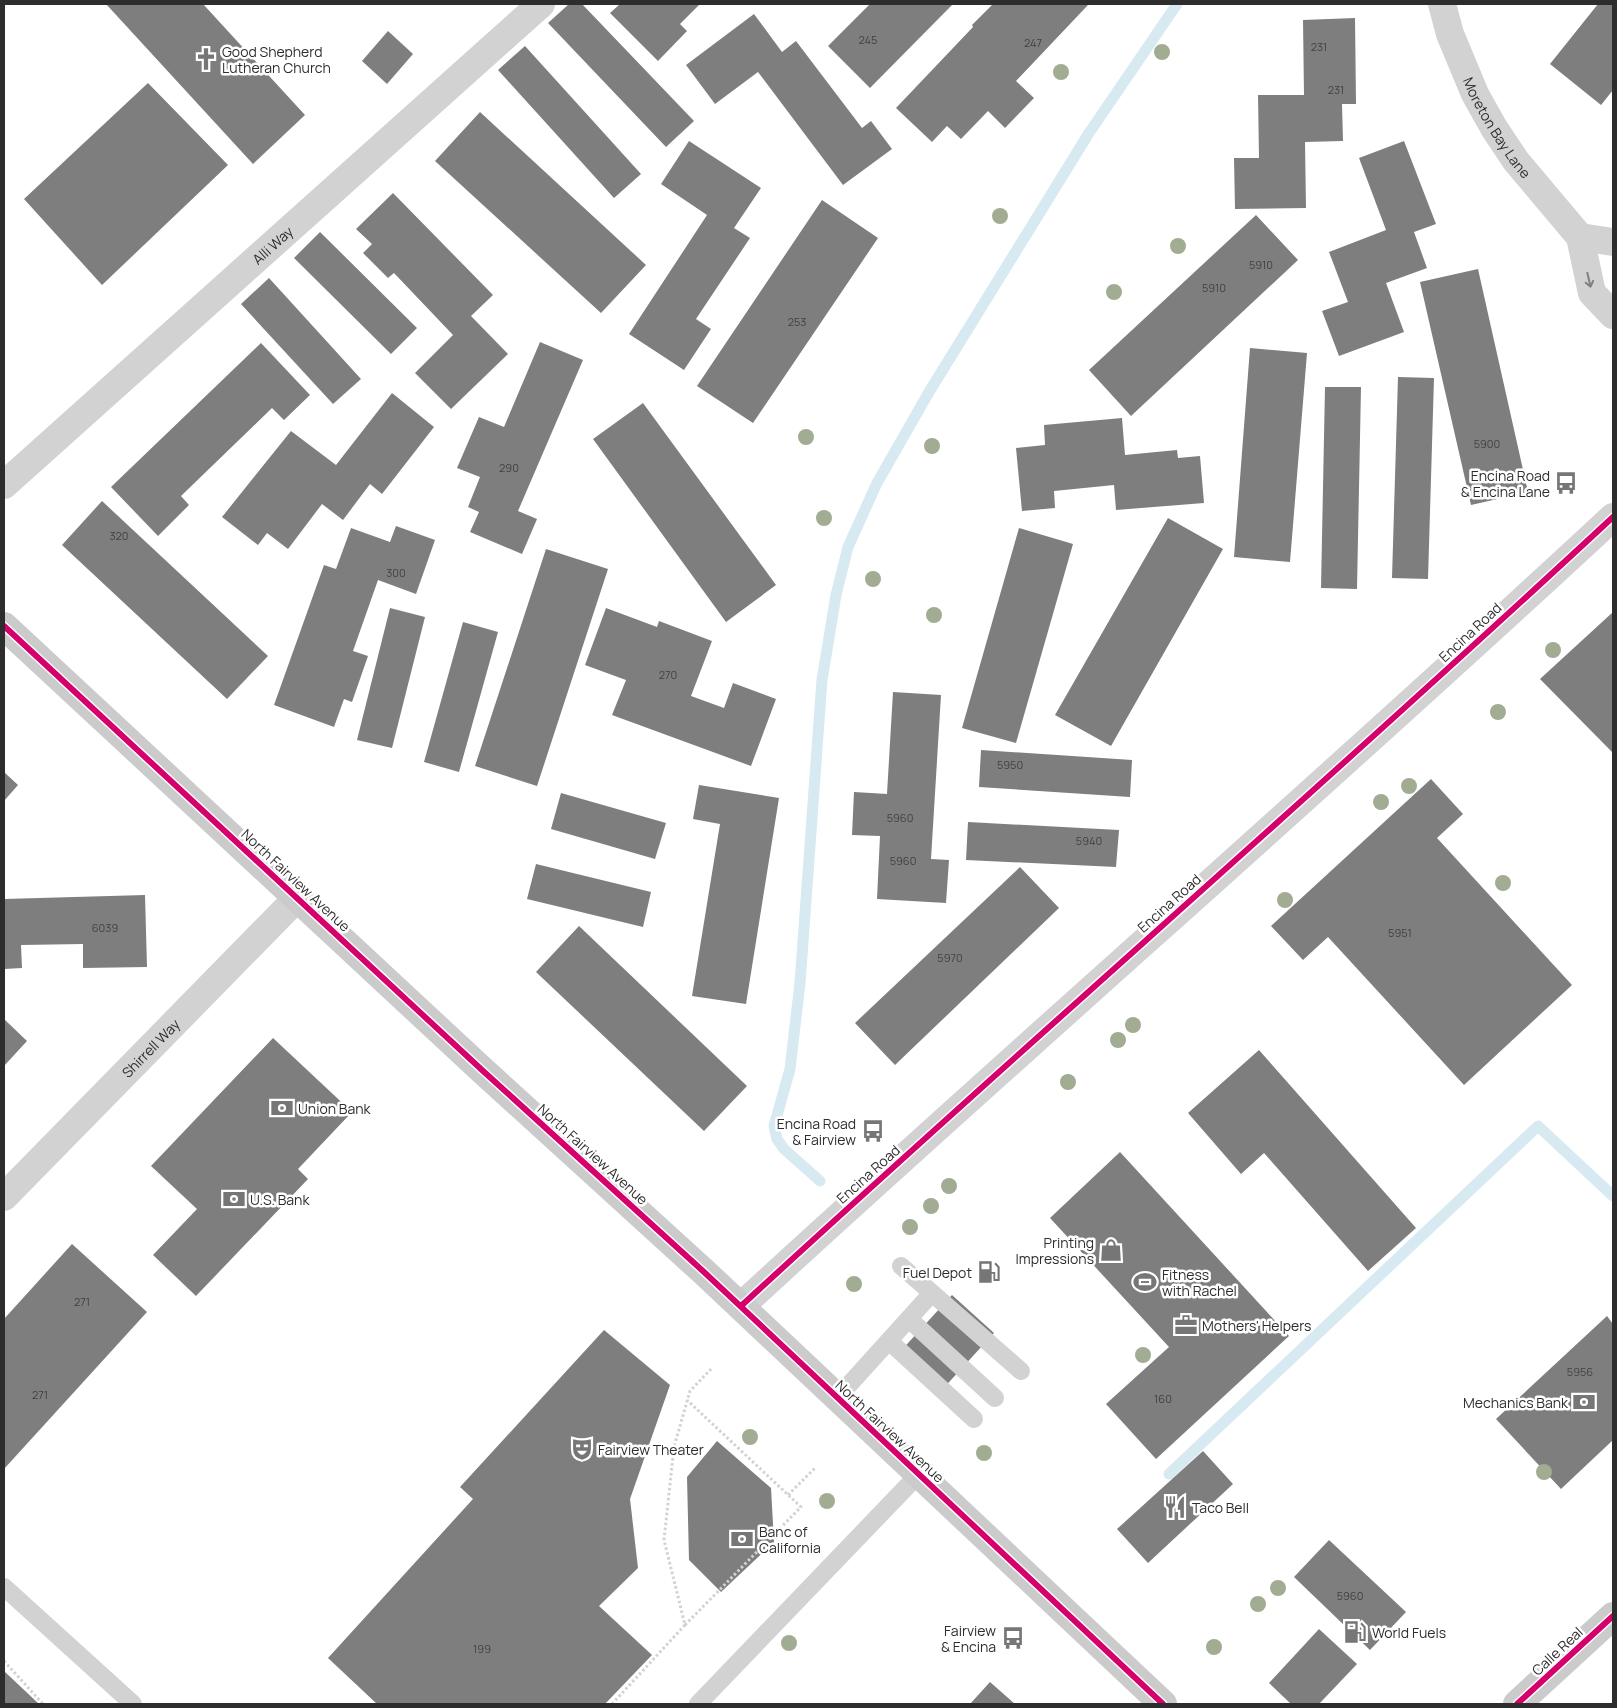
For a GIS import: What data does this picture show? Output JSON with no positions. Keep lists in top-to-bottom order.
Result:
{
  "streets": {
    "main road": ["North Fairview Avenue", "Calle Real"],
    "street": [
      "Moreton Bay Lane",
      "Alli Way",
      "Encina Road",
      "Shirrell Way"
    ]
  },
  "crossings": [
    ["Encina Road", "North Fairview Avenue"],
    ["North Fairview Avenue", "Shirrell Way"]
  ],
  "places": {
    "church": ["Good Shepherd Lutheran Church"],
    "bus stop": ["Encina Road & Encina Lane", "Encina Road & Fairview", "Fairview & Encina"],
    "bank": [
      "Union Bank",
      "U.S. Bank",
      "Mechanics Bank",
      "Banc of California"
    ],
    "shop": ["Printing Impressions"],
    "fuel station": ["Fuel Depot", "World Fuels"],
    "sports": ["Fitness with Rachel"],
    "office": ["Mothers' Helpers"],
    "theatre": ["Fairview Theater"],
    "restaurant": ["Taco Bell"]
  },
  "house_numbers": [
    "245",
    "247",
    "231",
    "231",
    "5910",
    "5910",
    "253",
    "5900",
    "290",
    "320",
    "300",
    "270",
    "5950",
    "5960",
    "5940",
    "5960",
    "6039",
    "5951",
    "5970",
    "271",
    "5956",
    "271",
    "160",
    "5960",
    "199"
  ]
}
